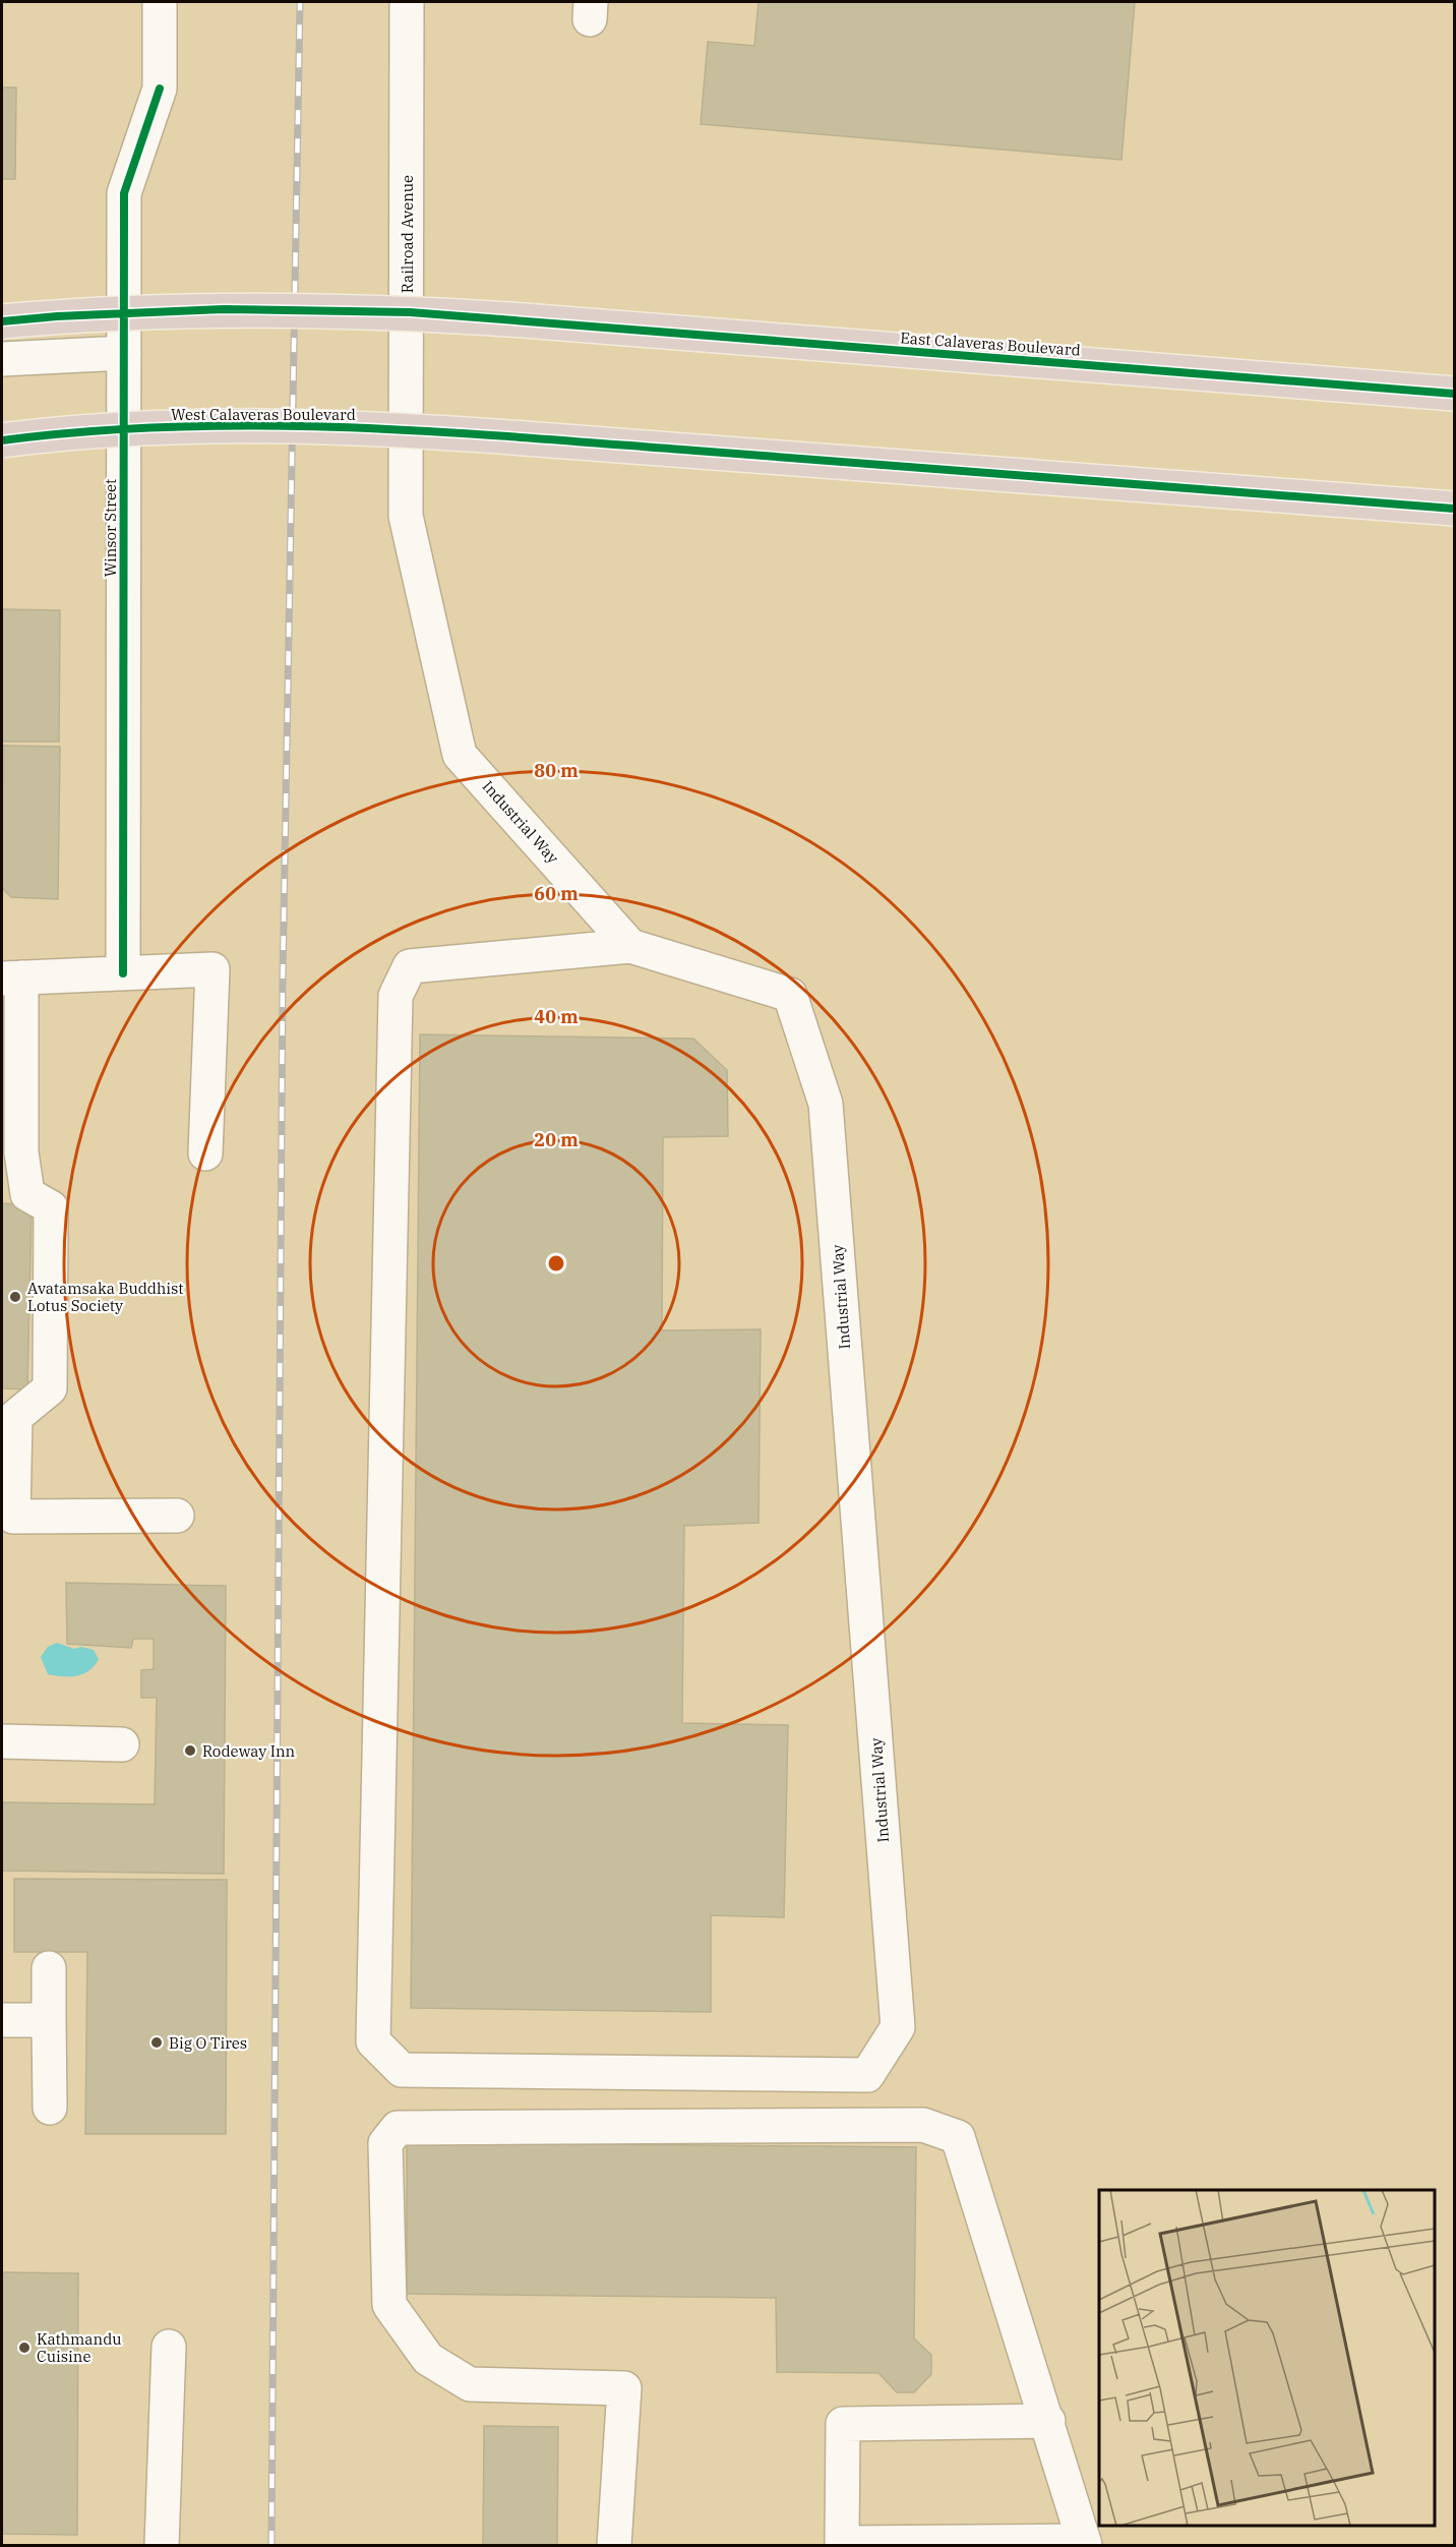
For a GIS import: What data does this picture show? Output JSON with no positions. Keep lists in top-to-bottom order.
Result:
{
  "streets": {
    "highway": ["East Calaveras Boulevard", "West Calaveras Boulevard"],
    "street": ["Railroad Avenue", "Winsor Street", "Industrial Way"]
  },
  "crossings": [
    ["Railroad Avenue", "Industrial Way"]
  ],
  "places": [
    "Avatamsaka Buddhist Lotus Society",
    "Rodeway Inn",
    "Big O Tires",
    "Kathmandu Cuisine"
  ],
  "rings": [
    "80 m",
    "60 m",
    "40 m",
    "20 m"
  ]
}
